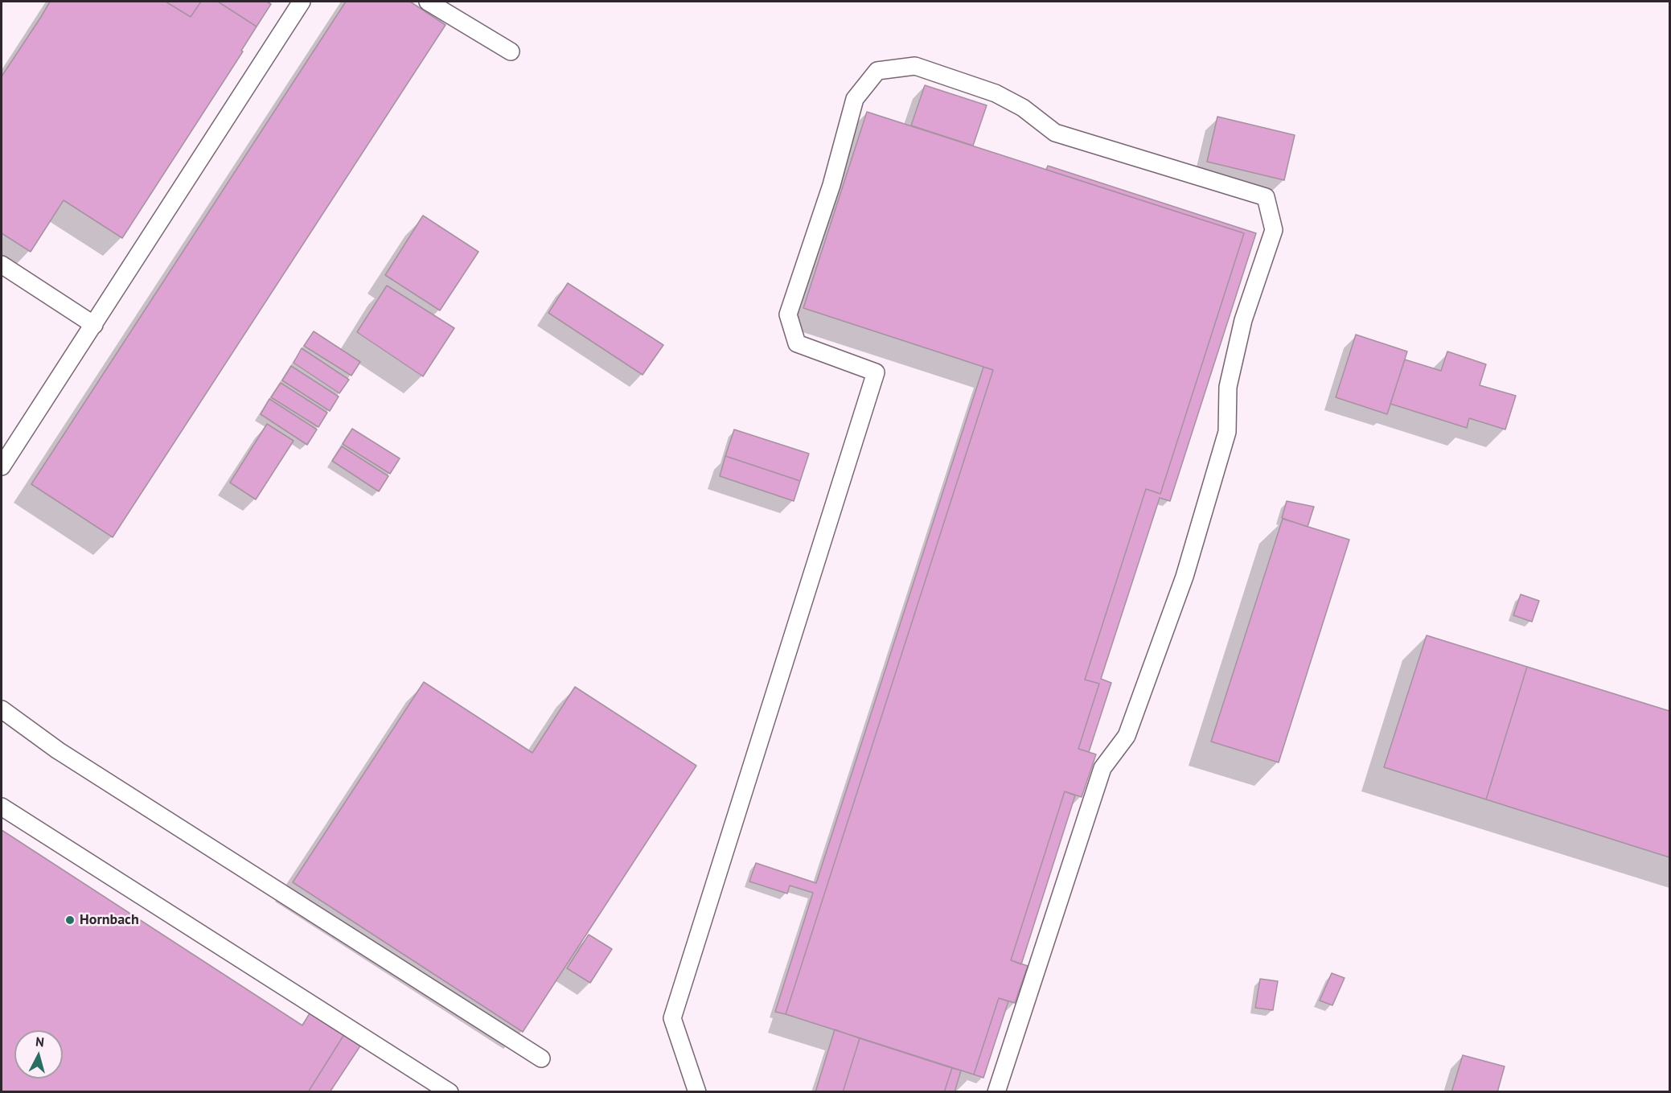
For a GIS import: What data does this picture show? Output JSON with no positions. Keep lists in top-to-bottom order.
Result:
{
  "places": ["Hornbach"],
  "north": "top"
}
